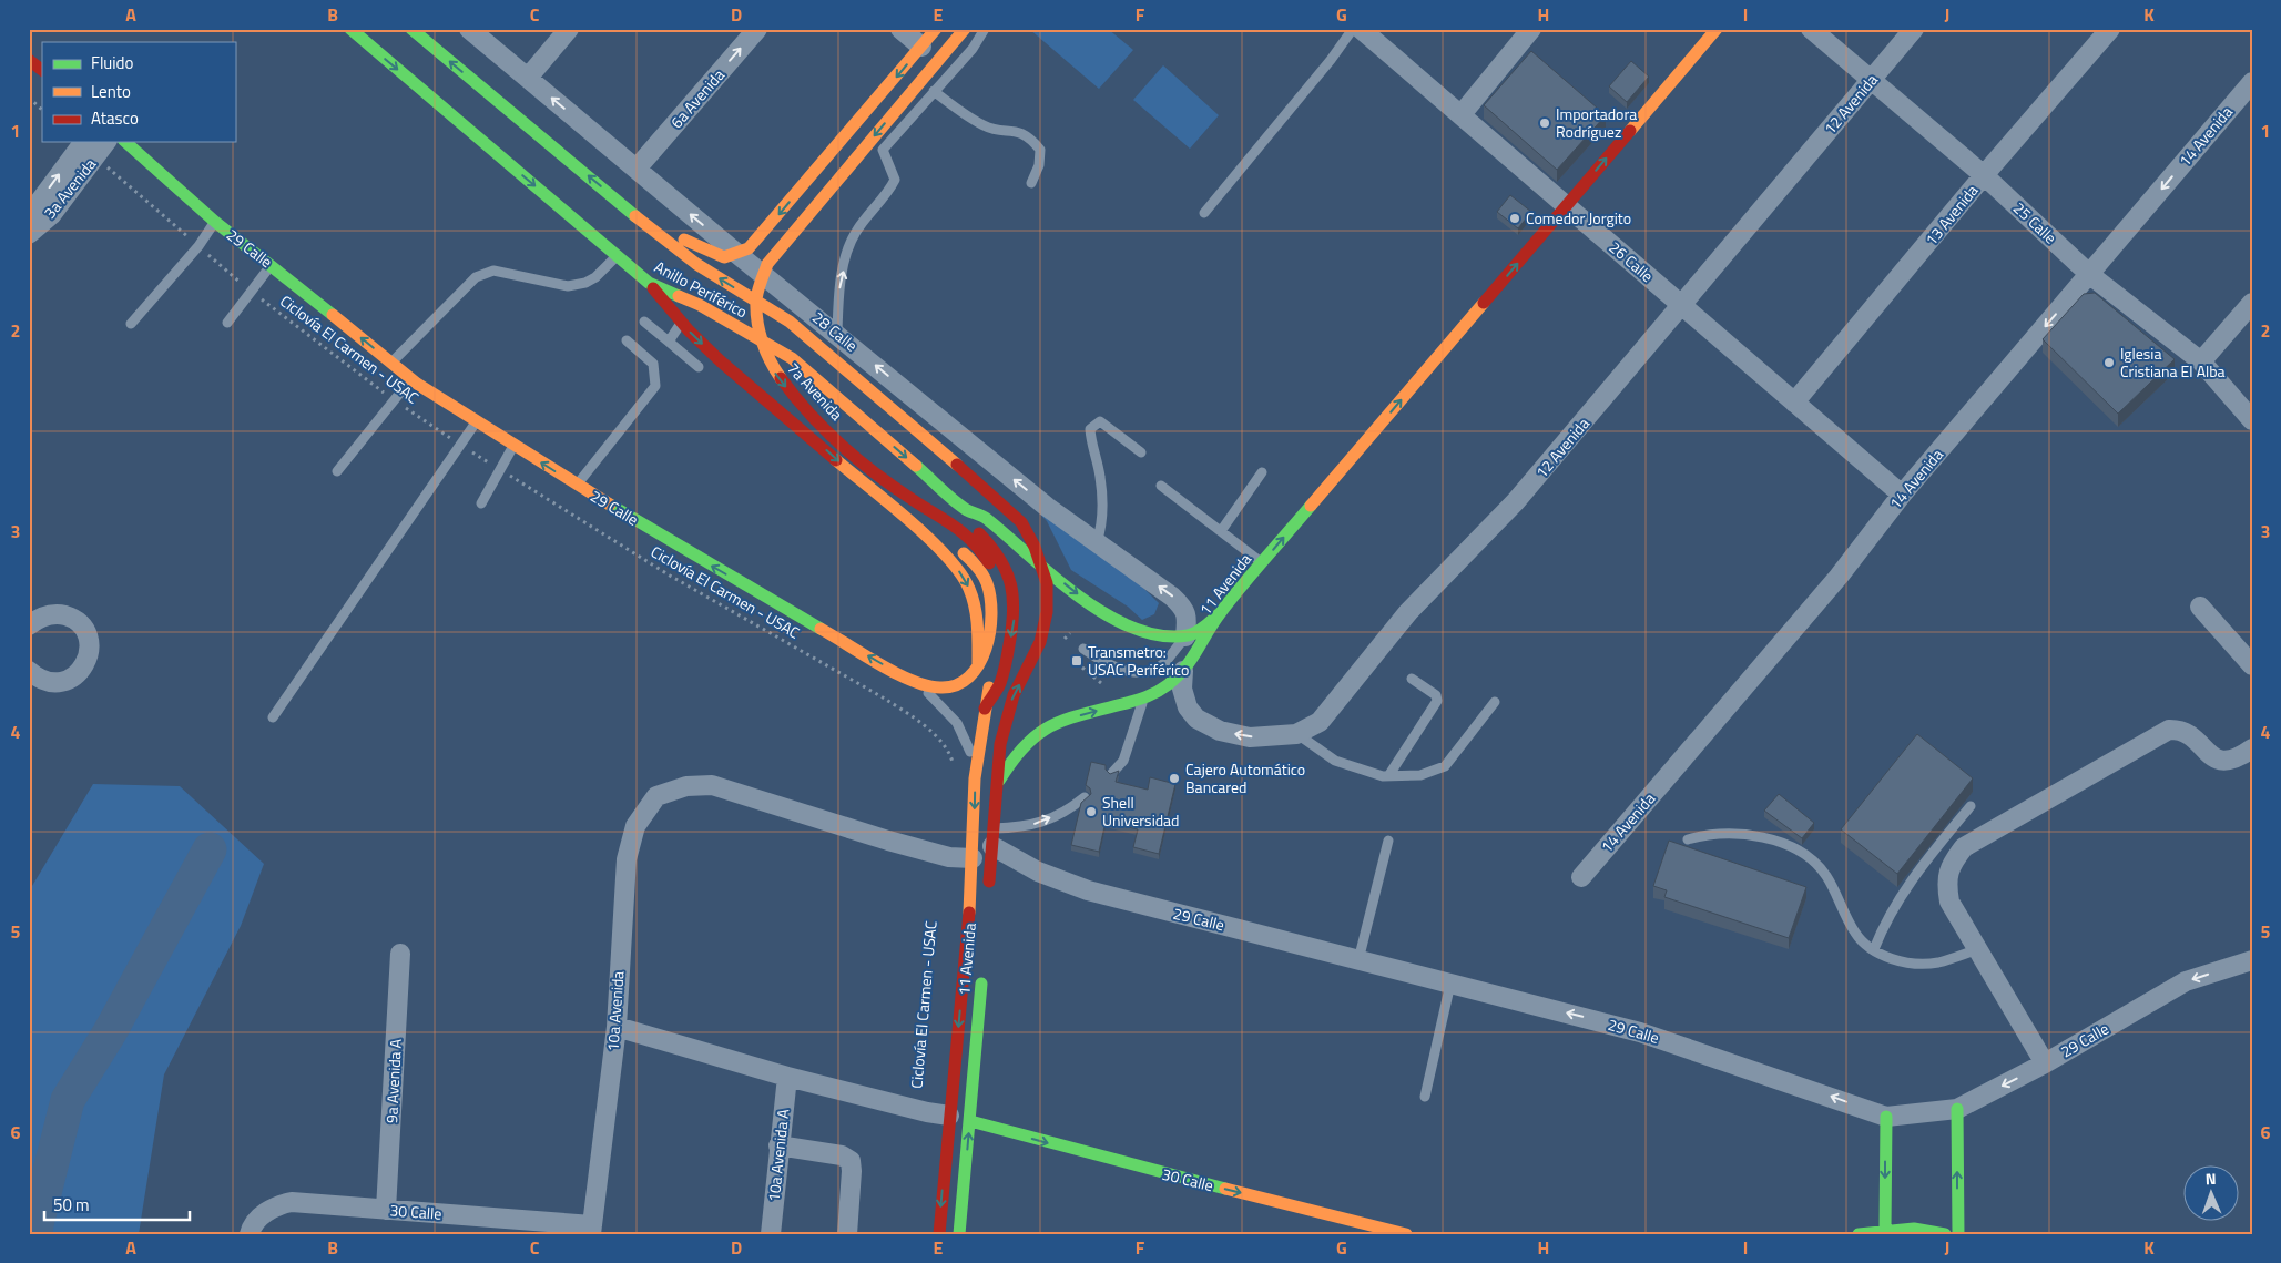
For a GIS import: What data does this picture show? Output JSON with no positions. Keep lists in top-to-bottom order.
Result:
{
  "streets": {
    "main road": [
      "29 Calle",
      "Anillo Periférico",
      "7a Avenida",
      "11 Avenida",
      "30 Calle"
    ],
    "street": [
      "6a Avenida",
      "12 Avenida",
      "14 Avenida",
      "3a Avenida",
      "13 Avenida",
      "25 Calle",
      "26 Calle",
      "28 Calle",
      "10a Avenida",
      "9a Avenida A",
      "10a Avenida A"
    ],
    "path": ["Ciclovía El Carmen - USAC"]
  },
  "crossings": [
    ["6a Avenida", "28 Calle"],
    ["12 Avenida", "25 Calle"],
    ["12 Avenida", "26 Calle"],
    ["12 Avenida", "11 Avenida"],
    ["14 Avenida", "25 Calle"],
    ["14 Avenida", "26 Calle"],
    ["3a Avenida", "Ciclovía El Carmen - USAC"],
    ["13 Avenida", "25 Calle"],
    ["13 Avenida", "26 Calle"],
    ["29 Calle", "7a Avenida"],
    ["29 Calle", "11 Avenida"],
    ["26 Calle", "11 Avenida"],
    ["Anillo Periférico", "28 Calle"],
    ["Anillo Periférico", "11 Avenida"],
    ["7a Avenida", "11 Avenida"],
    ["11 Avenida", "10a Avenida"],
    ["11 Avenida", "30 Calle"],
    ["10a Avenida", "30 Calle"],
    ["9a Avenida A", "30 Calle"]
  ],
  "one_way": [
    "14 Avenida",
    "29 Calle",
    "28 Calle",
    "30 Calle"
  ],
  "places": {
    "other": [
      "Importadora Rodríguez",
      "Comedor Jorgito",
      "Iglesia Cristiana El Alba",
      "Cajero Automático Bancared",
      "Shell Universidad"
    ],
    "transit": ["Transmetro: USAC Periférico"]
  },
  "legend": ["Fluido", "Lento", "Atasco"],
  "scale_bar": "50 m",
  "north": "top",
  "grid": {
    "columns": [
      "A",
      "B",
      "C",
      "D",
      "E",
      "F",
      "G",
      "H",
      "I",
      "J",
      "K"
    ],
    "rows": [
      "1",
      "2",
      "3",
      "4",
      "5",
      "6"
    ]
  }
}
